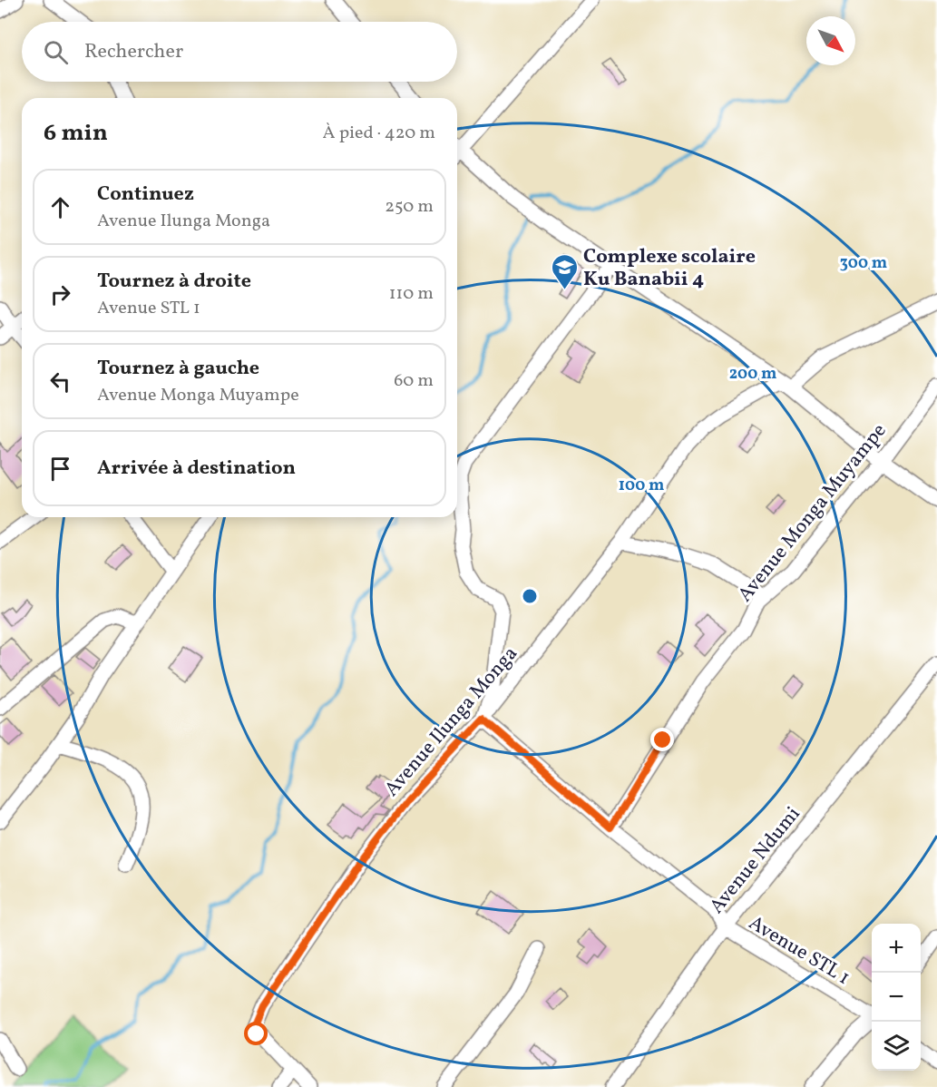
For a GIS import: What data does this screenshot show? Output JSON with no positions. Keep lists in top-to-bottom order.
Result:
{
  "streets": {
    "street": [
      "Avenue Monga Muyampe",
      "Avenue Ilunga Monga",
      "Avenue Ndumi",
      "Avenue STL 1"
    ]
  },
  "crossings": [
    ["Avenue Monga Muyampe", "Avenue STL 1"],
    ["Avenue Ilunga Monga", "Avenue STL 1"],
    ["Avenue Ndumi", "Avenue STL 1"]
  ],
  "places": {
    "school or university": ["Complexe scolaire Ku Banabii 4"]
  },
  "north": "bottom right",
  "page": {
    "search": "Rechercher",
    "heading": ["6 min", "À pied · 420 m"],
    "list": [
      ["Continuez", "Avenue Ilunga Monga", "250 m"],
      ["Tournez à droite", "Avenue STL 1", "110 m"],
      ["Tournez à gauche", "Avenue Monga Muyampe", "60 m"],
      "Arrivée à destination"
    ],
    "map_buttons": ["+", "−"]
  },
  "rings": ["300 m", "200 m", "100 m"]
}
